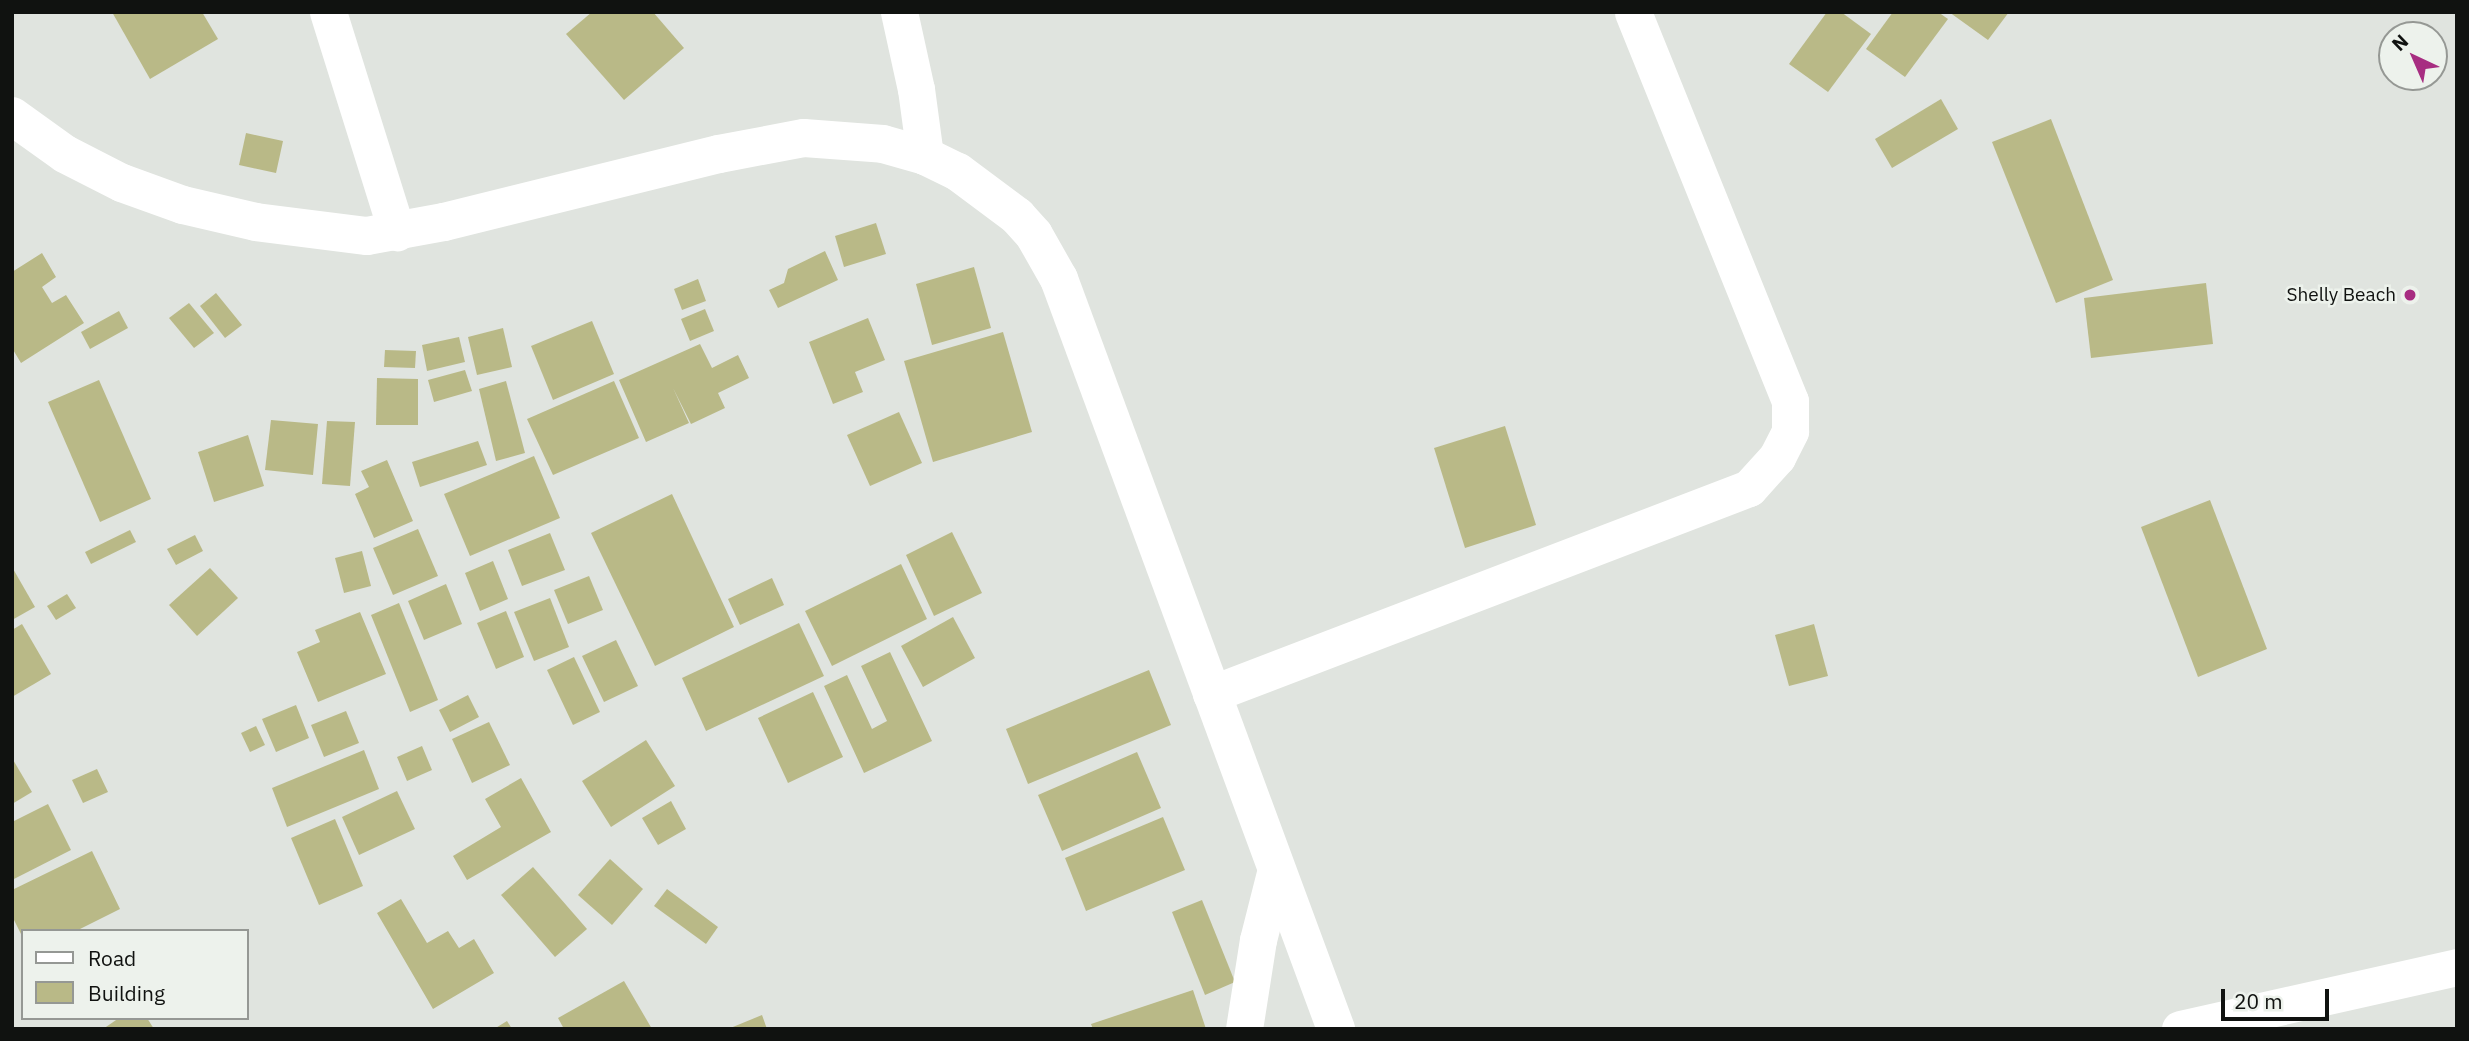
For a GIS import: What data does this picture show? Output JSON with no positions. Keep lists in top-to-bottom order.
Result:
{
  "places": ["Shelly Beach"],
  "legend": ["Road", "Building"],
  "scale_bar": "20 m",
  "north": "top left"
}
